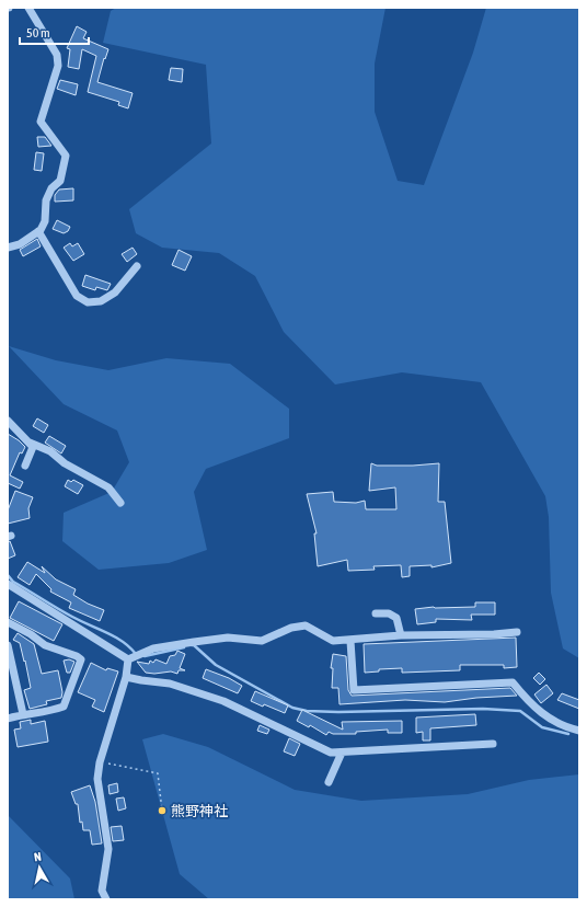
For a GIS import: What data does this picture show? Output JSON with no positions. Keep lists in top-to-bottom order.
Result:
{
  "places": ["熊野神社"],
  "scale_bar": "50 m",
  "north": "top"
}
